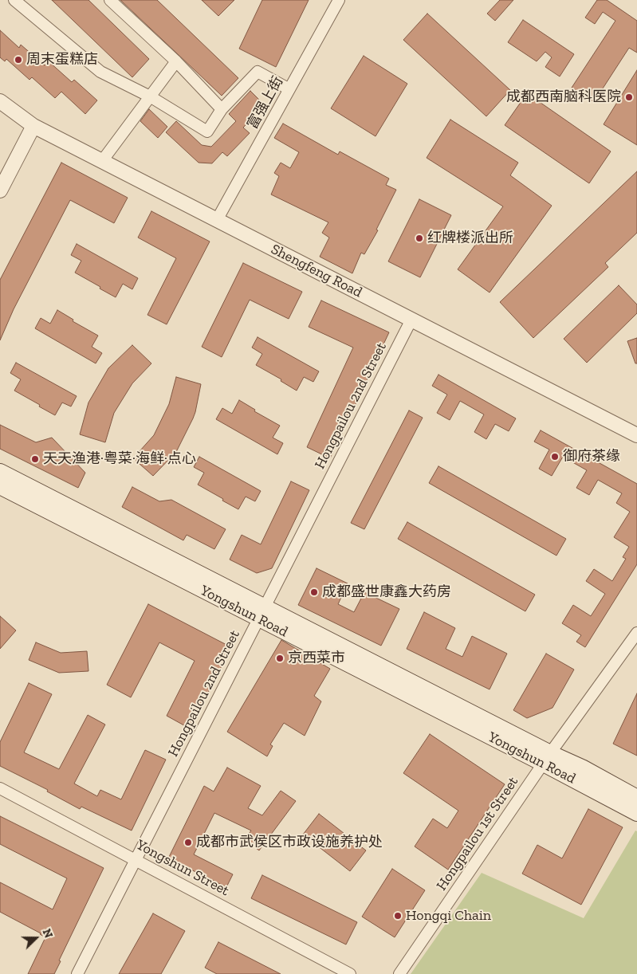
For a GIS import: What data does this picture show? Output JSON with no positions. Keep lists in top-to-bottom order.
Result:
{
  "streets": {
    "main road": ["Yongshun Road"],
    "street": [
      "富强上街",
      "Shengfeng Road",
      "Hongpailou 2nd Street",
      "Hongpailou 1st Street",
      "Yongshun Street"
    ]
  },
  "crossings": [
    ["富强上街", "Shengfeng Road"],
    ["Shengfeng Road", "Hongpailou 2nd Street"],
    ["Hongpailou 2nd Street", "Yongshun Road"],
    ["Hongpailou 2nd Street", "Yongshun Street"],
    ["Yongshun Road", "Hongpailou 1st Street"]
  ],
  "places": [
    "周末蛋糕店",
    "成都西南脑科医院",
    "红牌楼派出所",
    "御府茶缘",
    "天天渔港·粤菜·海鲜·点心",
    "成都盛世康鑫大药房",
    "京西菜市",
    "成都市武侯区市政设施养护处",
    "Hongqi Chain"
  ],
  "north": "right"
}
